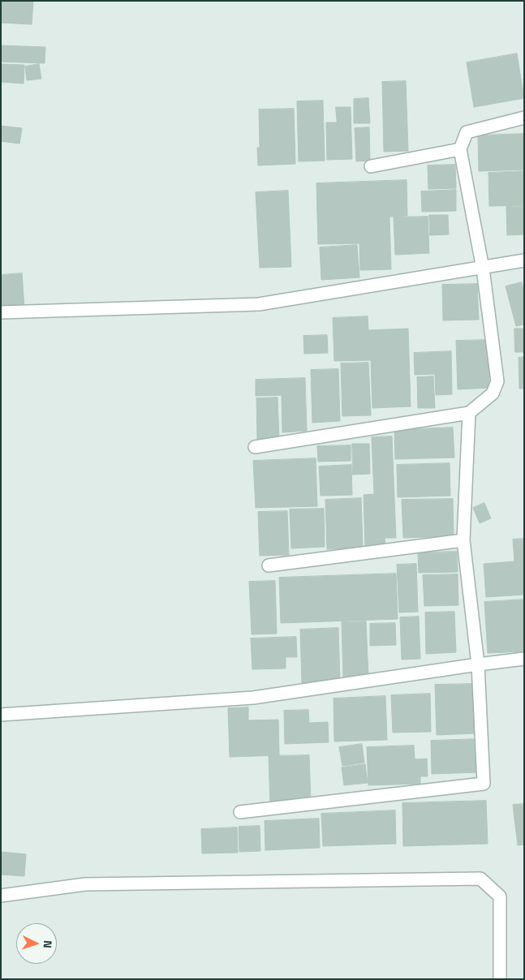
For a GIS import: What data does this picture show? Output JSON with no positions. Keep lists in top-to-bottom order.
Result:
{
  "north": "right"
}
